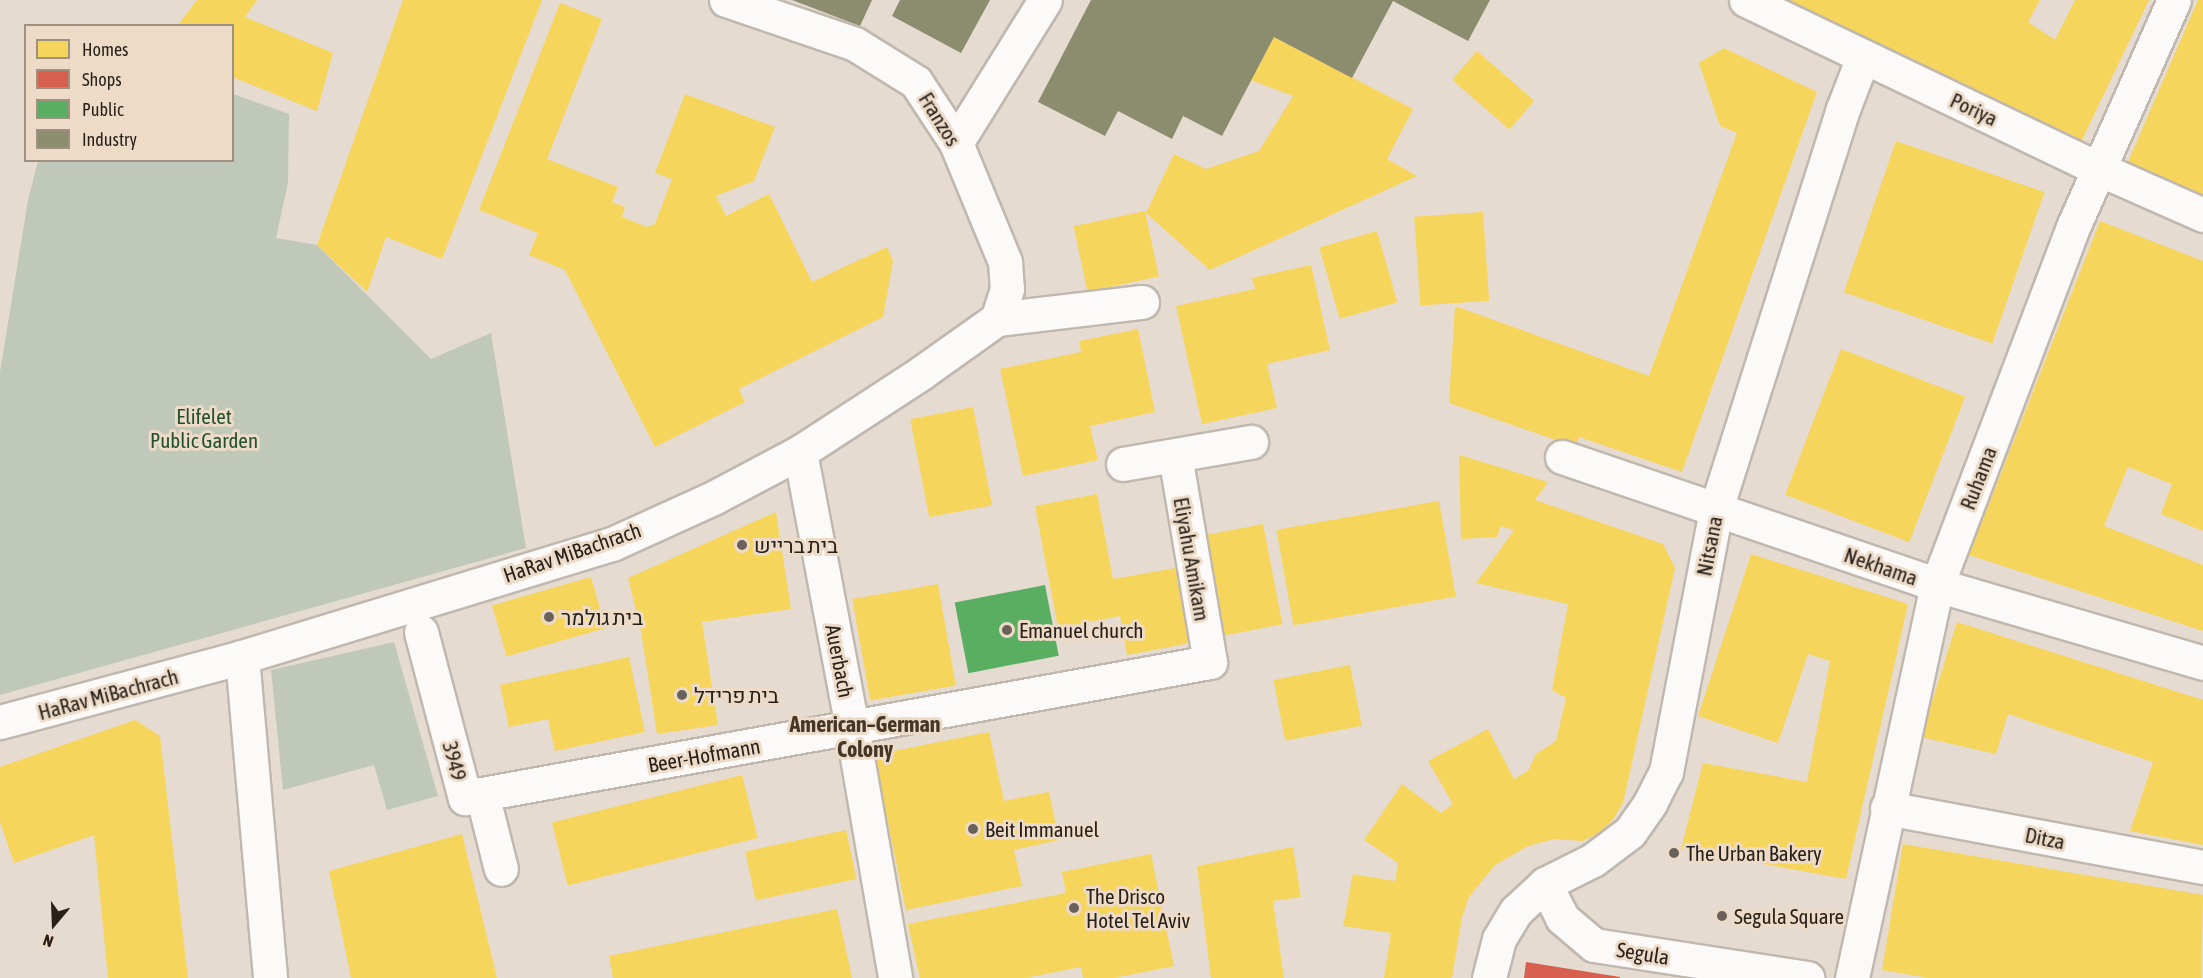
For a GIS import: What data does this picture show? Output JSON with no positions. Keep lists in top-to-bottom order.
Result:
{
  "streets": {
    "street": [
      "Poriya",
      "Franzos",
      "Ruhama",
      "Nitsana",
      "HaRav MiBachrach",
      "Eliyahu Amikam",
      "Nekhama",
      "Auerbach",
      "Beer-Hofmann",
      "3949",
      "Ditza",
      "Segula"
    ]
  },
  "crossings": [
    ["Poriya", "Ruhama"],
    ["Poriya", "Nitsana"],
    ["Franzos", "HaRav MiBachrach"],
    ["Ruhama", "Nekhama"],
    ["Ruhama", "Ditza"],
    ["Nitsana", "Nekhama"],
    ["Nitsana", "Segula"],
    ["HaRav MiBachrach", "Auerbach"],
    ["Eliyahu Amikam", "Beer-Hofmann"],
    ["Auerbach", "Beer-Hofmann"],
    ["Beer-Hofmann", "3949"]
  ],
  "districts": ["American–German Colony"],
  "parks": ["Elifelet Public Garden"],
  "places": [
    "בית ברייש",
    "בית גולמר",
    "Emanuel church",
    "בית פרידל",
    "Beit Immanuel",
    "The Urban Bakery",
    "The Drisco Hotel Tel Aviv",
    "Segula Square"
  ],
  "legend": [
    "Homes",
    "Shops",
    "Public",
    "Industry"
  ],
  "north": "bottom"
}
